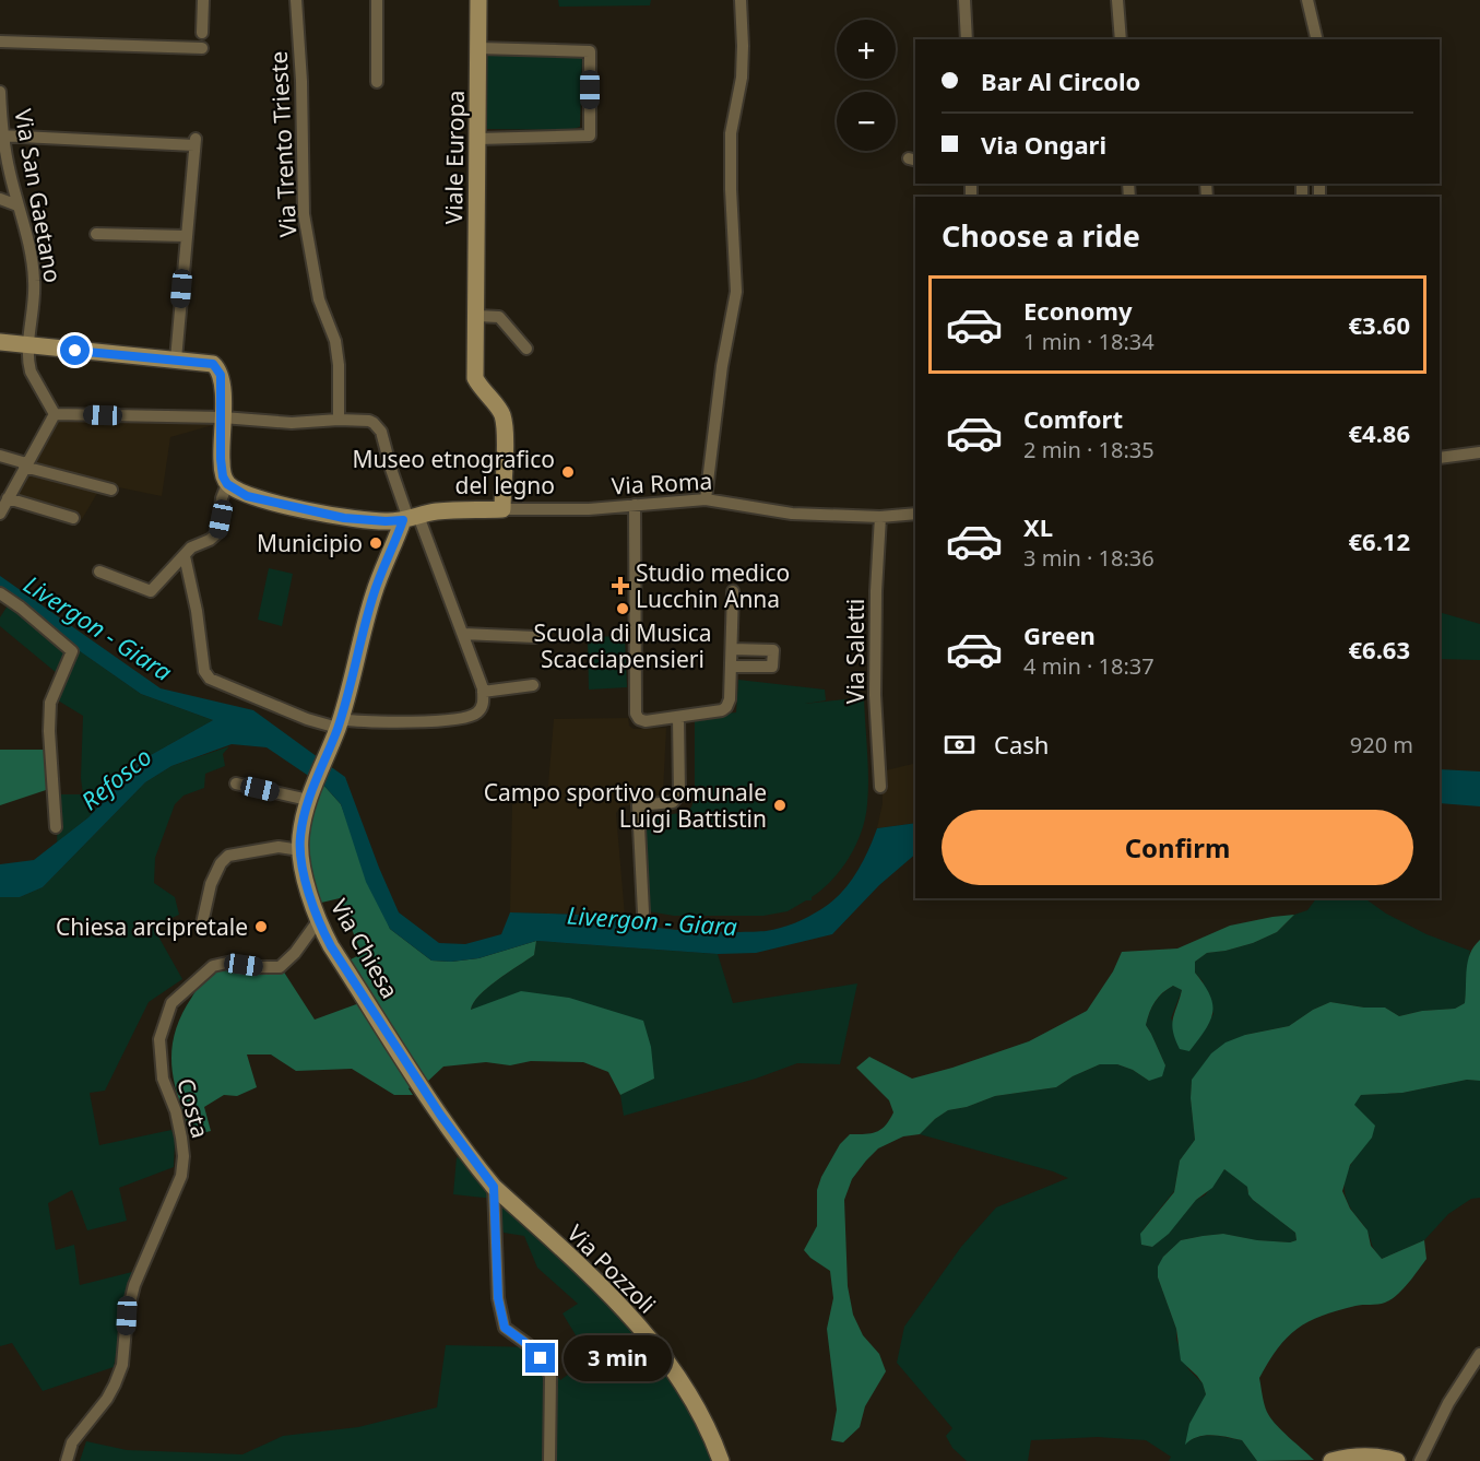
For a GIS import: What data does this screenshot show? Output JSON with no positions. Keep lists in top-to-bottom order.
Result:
{
  "streets": {
    "main road": [
      "Viale Europa",
      "Via Roma",
      "Via Chiesa",
      "Via Pozzoli"
    ],
    "street": [
      "Via Trento Trieste",
      "Via San Gaetano",
      "Via Saletti",
      "Costa"
    ]
  },
  "crossings": [
    ["Viale Europa", "Via Roma"],
    ["Via Roma", "Via Saletti"],
    ["Via Roma", "Via Chiesa"],
    ["Via Chiesa", "Costa"],
    ["Via Chiesa", "Via Pozzoli"]
  ],
  "water": ["Livergon - Giara", "Refosco"],
  "places": {
    "other": [
      "Museo etnografico del legno",
      "Municipio",
      "Scuola di Musica Scacciapensieri",
      "Campo sportivo comunale Luigi Battistin",
      "Chiesa arcipretale"
    ],
    "health": ["Studio medico Lucchin Anna"]
  },
  "page": {
    "map_buttons": ["+", "−"],
    "banner": ["Bar Al Circolo", "Via Ongari"],
    "heading": "Choose a ride",
    "list": [
      {
        "name": "Economy",
        "note": "1 min · 18:34",
        "value": "€3.60"
      },
      {
        "name": "Comfort",
        "note": "2 min · 18:35",
        "value": "€4.86"
      },
      {
        "name": "XL",
        "note": "3 min · 18:36",
        "value": "€6.12"
      },
      {
        "name": "Green",
        "note": "4 min · 18:37",
        "value": "€6.63"
      }
    ],
    "pay": ["Cash", "920 m"],
    "buttons": "Confirm",
    "bubble": "3 min"
  }
}
